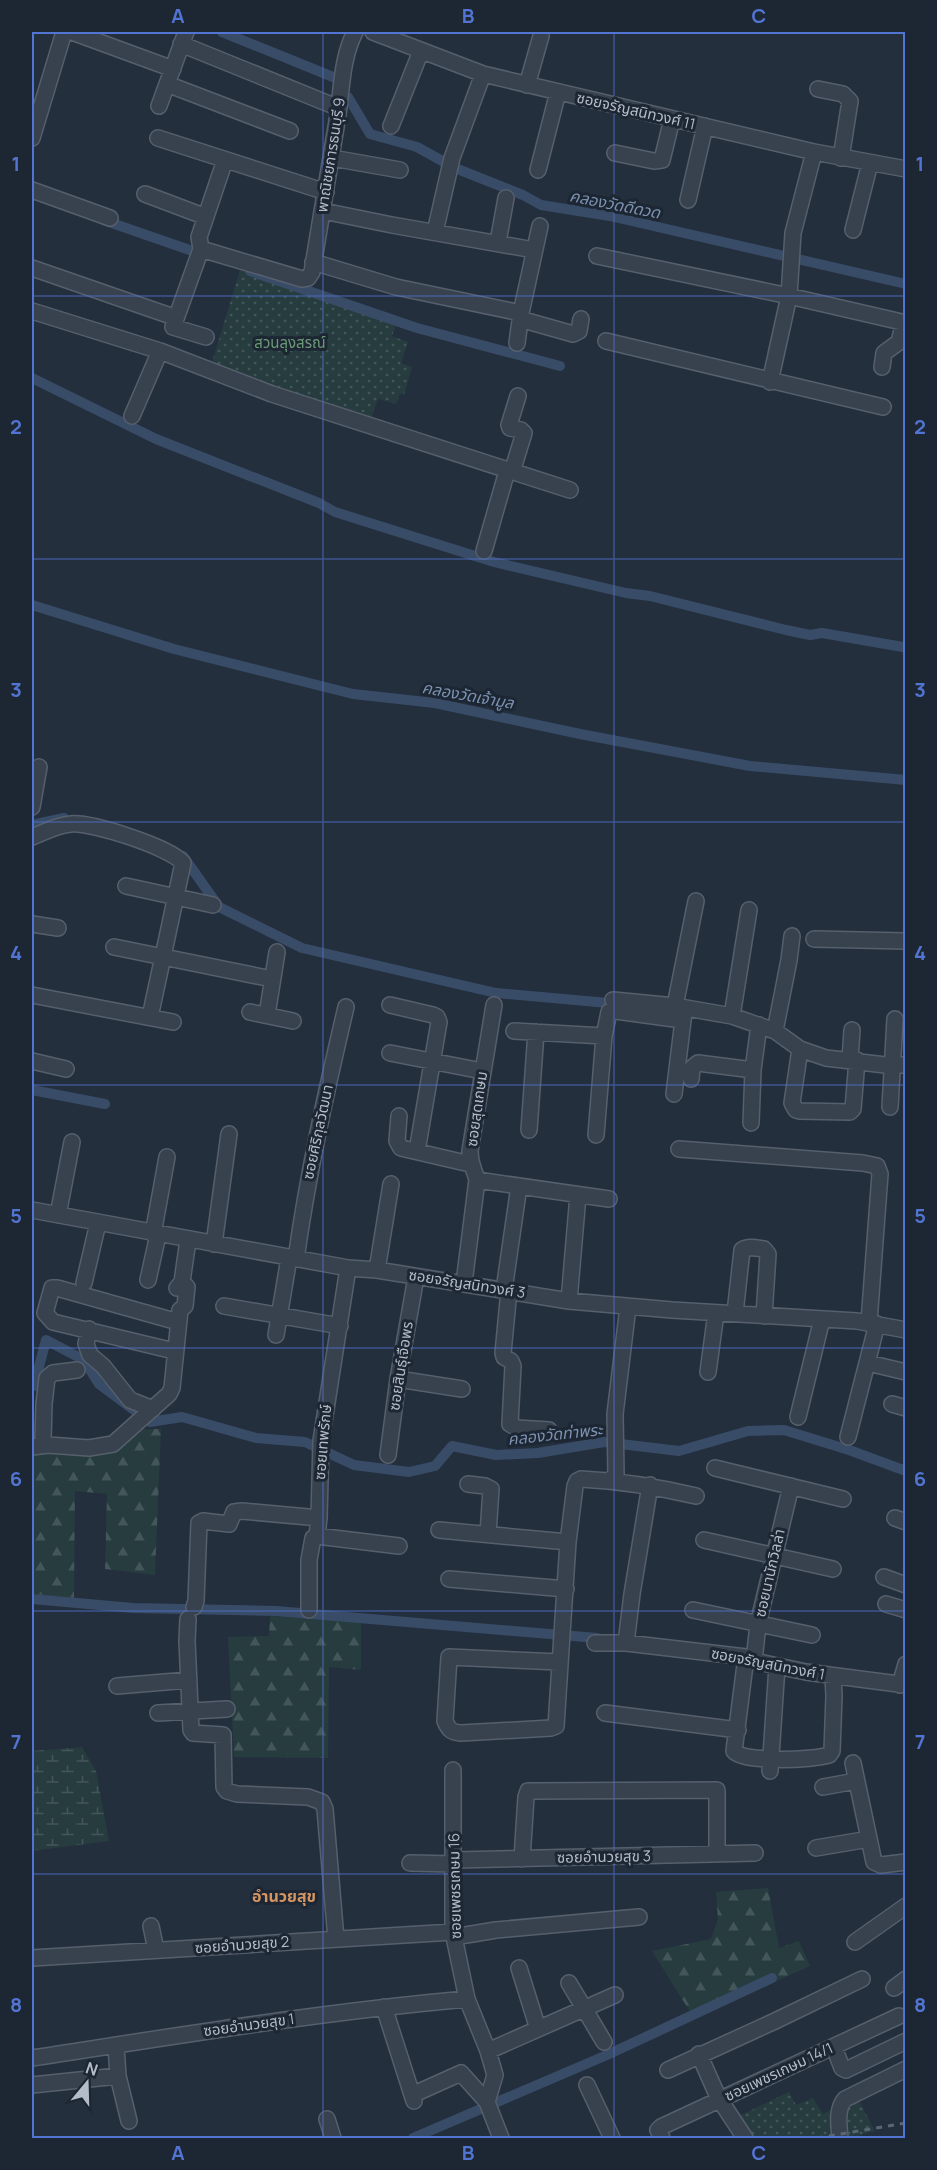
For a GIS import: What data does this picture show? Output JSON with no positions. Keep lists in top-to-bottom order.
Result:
{
  "streets": {
    "street": [
      "ซอยจรัญสนิทวงศ์ 11",
      "พาณิชยการธนบุรี 9",
      "ซอยสุดเกษม",
      "ซอยศิริกุลวัฒนา",
      "ซอยจรัญสนิทวงศ์ 3",
      "ซอยสินธุ์เจือพร",
      "ซอยเทพรักษ์",
      "ซอยนานักวิลล่า",
      "ซอยจรัญสนิทวงศ์ 1",
      "ซอยอำนวยสุข 3",
      "ซอยเพชรเกษม 16",
      "ซอยอำนวยสุข 2",
      "ซอยอำนวยสุข 1",
      "ซอยเพชรเกษม 14/1"
    ]
  },
  "crossings": [
    ["ซอยศิริกุลวัฒนา", "ซอยจรัญสนิทวงศ์ 3"],
    ["ซอยจรัญสนิทวงศ์ 3", "ซอยสินธุ์เจือพร"],
    ["ซอยจรัญสนิทวงศ์ 3", "ซอยเทพรักษ์"],
    ["ซอยนานักวิลล่า", "ซอยจรัญสนิทวงศ์ 1"],
    ["ซอยอำนวยสุข 3", "ซอยเพชรเกษม 16"],
    ["ซอยเพชรเกษม 16", "ซอยอำนวยสุข 2"],
    ["ซอยเพชรเกษม 16", "ซอยอำนวยสุข 1"]
  ],
  "districts": ["อำนวยสุข"],
  "water": ["คลองวัดดีดวด", "คลองวัดเจ้ามูล", "คลองวัดท่าพระ"],
  "parks": ["สวนลุงสรณ์"],
  "north": "top",
  "grid": {
    "columns": ["A", "B", "C"],
    "rows": [
      "1",
      "2",
      "3",
      "4",
      "5",
      "6",
      "7",
      "8"
    ]
  }
}
